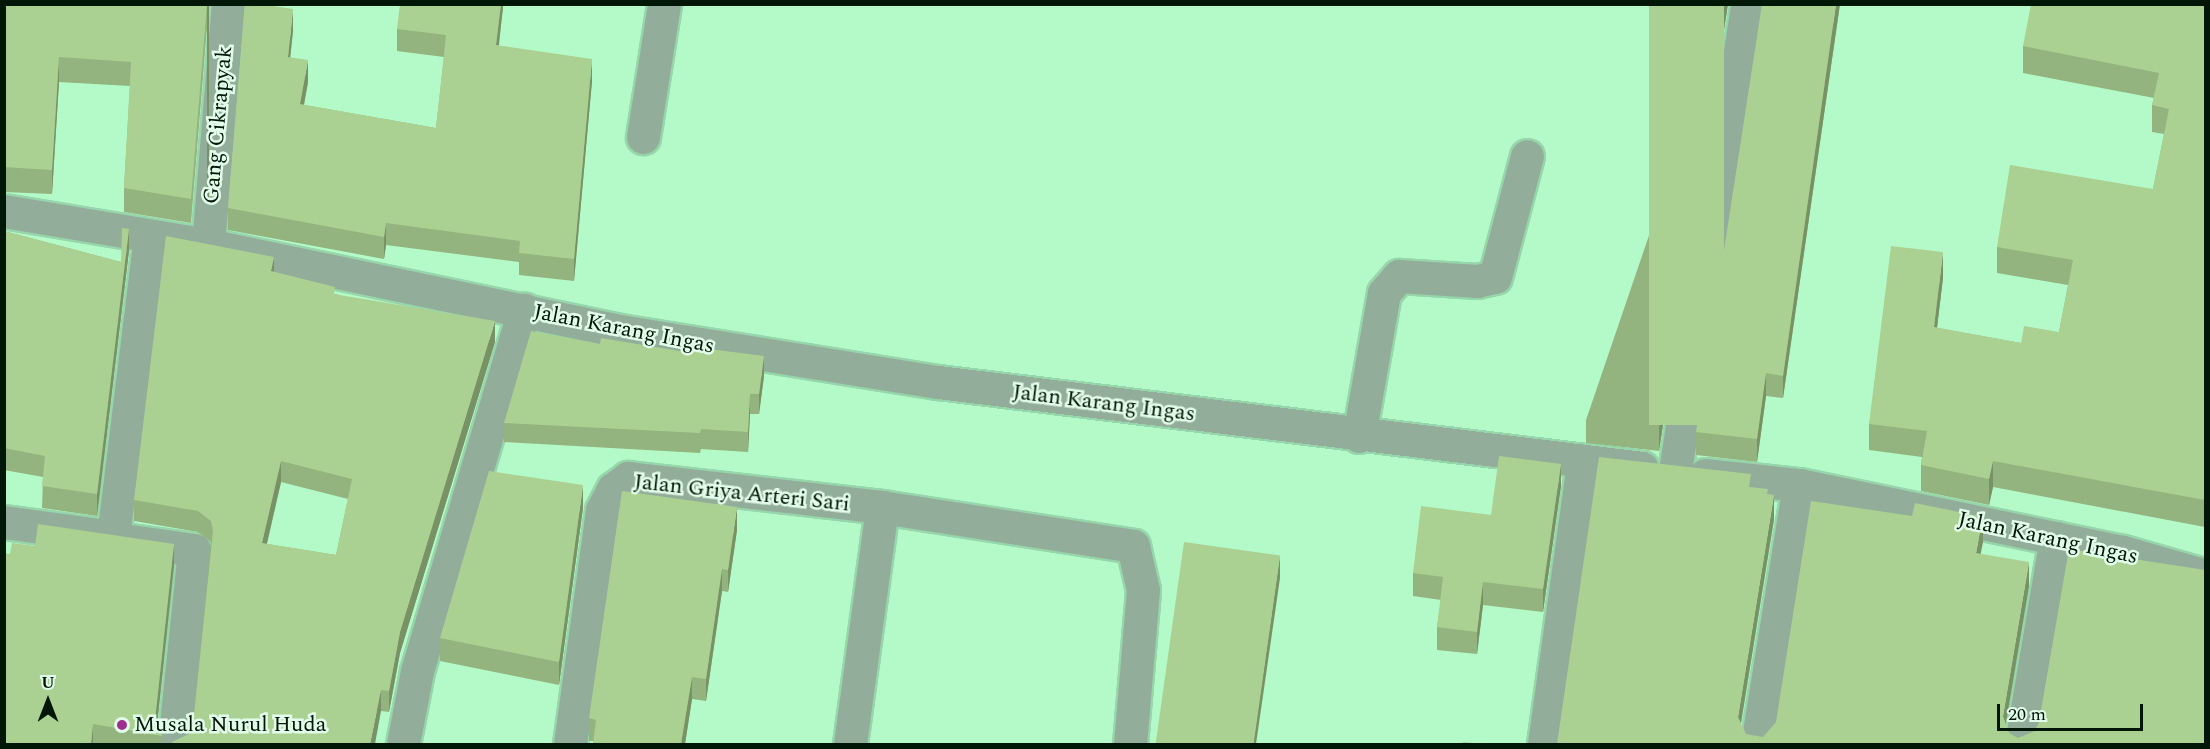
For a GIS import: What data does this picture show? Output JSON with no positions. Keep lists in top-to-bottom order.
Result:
{
  "streets": {
    "street": ["Gang Cikrapyak", "Jalan Karang Ingas", "Jalan Griya Arteri Sari"]
  },
  "crossings": [
    ["Gang Cikrapyak", "Jalan Karang Ingas"]
  ],
  "places": ["Musala Nurul Huda"],
  "scale_bar": "20 m",
  "north": "top"
}
